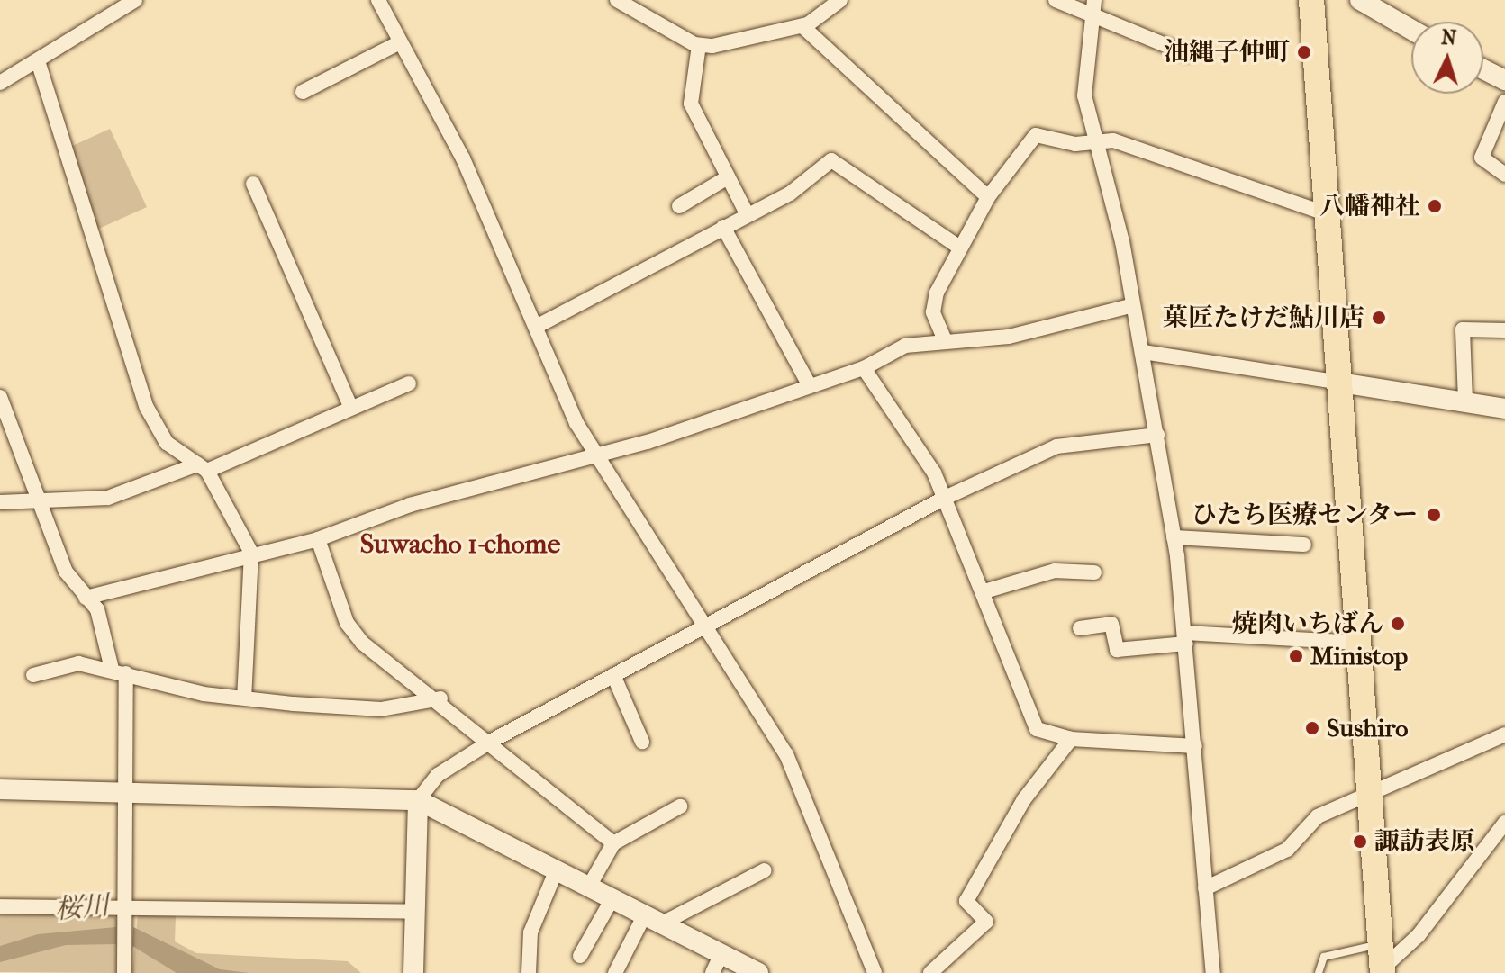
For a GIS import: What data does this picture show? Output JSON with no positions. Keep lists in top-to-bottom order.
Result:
{
  "districts": ["Suwacho 1-chome"],
  "water": ["桜川"],
  "places": [
    "油縄子仲町",
    "八幡神社",
    "菓匠たけだ鮎川店",
    "ひたち医療センター",
    "焼肉いちばん",
    "Ministop",
    "Sushiro",
    "諏訪表原"
  ],
  "north": "top"
}
